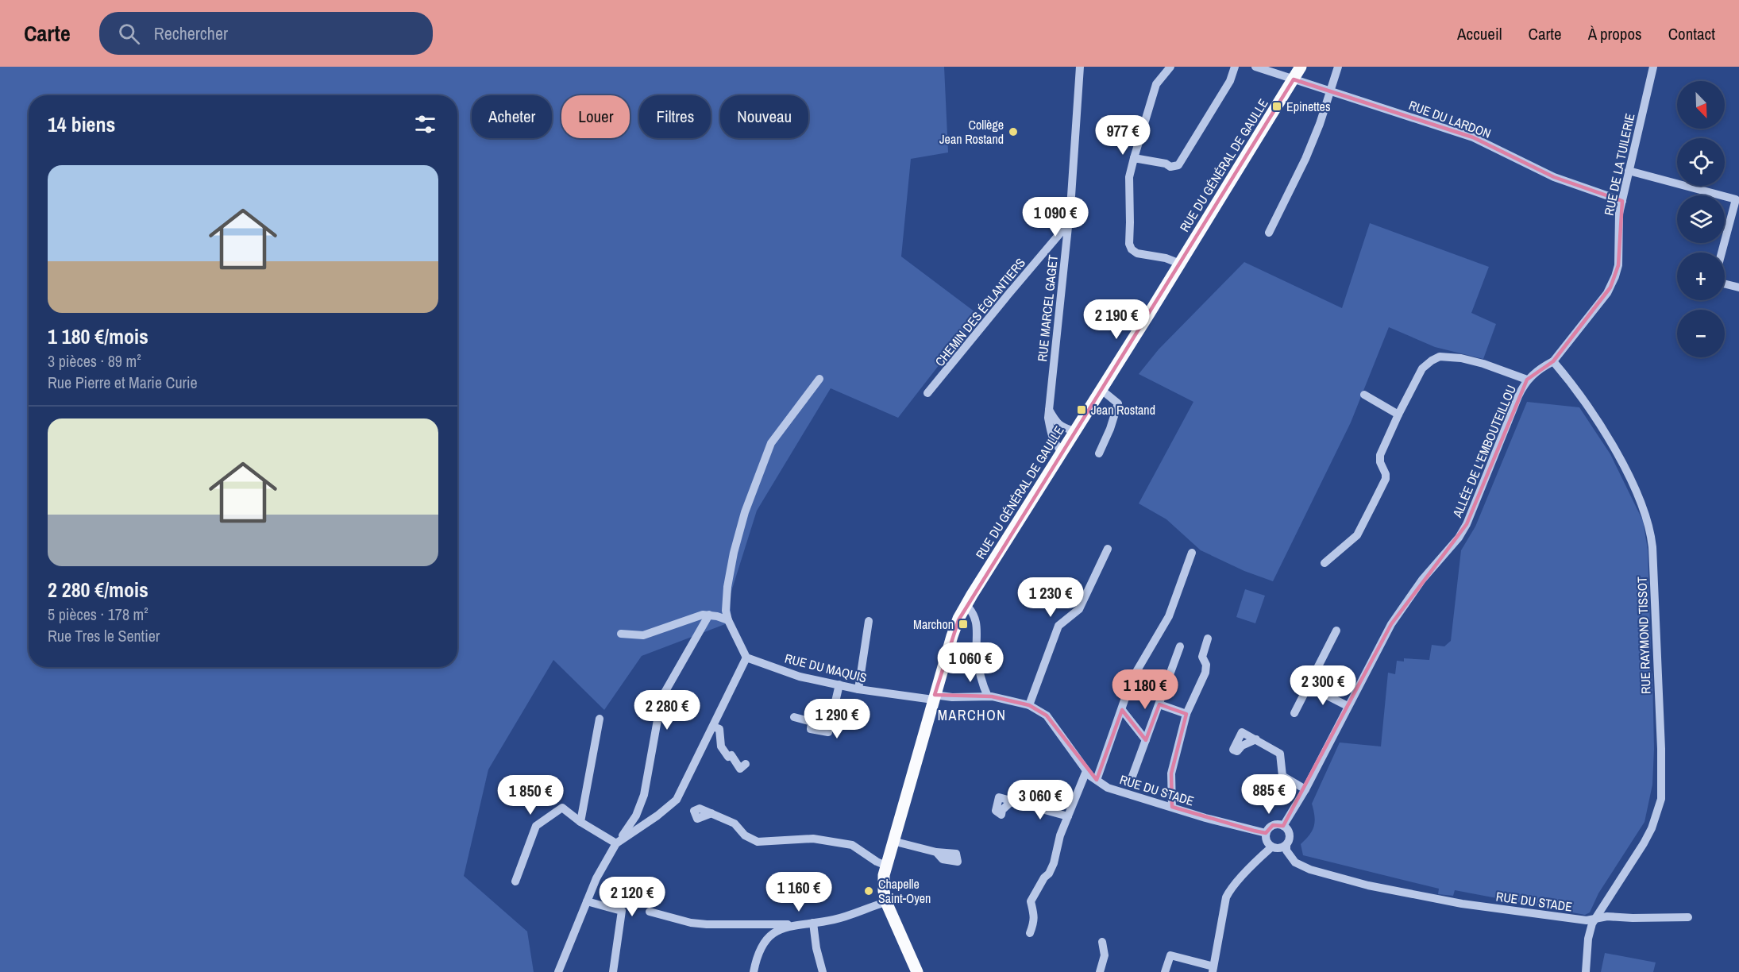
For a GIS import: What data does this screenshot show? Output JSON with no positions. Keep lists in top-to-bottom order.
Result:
{
  "streets": {
    "main road": ["RUE DU GÉNÉRAL DE GAULLE"],
    "street": [
      "RUE DU LARDON",
      "RUE DE LA TUILERIE",
      "RUE MARCEL GAGET",
      "CHEMIN DES ÉGLANTIERS",
      "ALLÉE DE L'EMBOUTEILLOU",
      "RUE RAYMOND TISSOT",
      "RUE DU MAQUIS",
      "RUE DU STADE"
    ]
  },
  "crossings": [
    ["RUE DU LARDON", "RUE DE LA TUILERIE"],
    ["RUE DU LARDON", "RUE DU GÉNÉRAL DE GAULLE"],
    ["RUE DE LA TUILERIE", "ALLÉE DE L'EMBOUTEILLOU"],
    ["RUE DE LA TUILERIE", "RUE RAYMOND TISSOT"],
    ["RUE DU GÉNÉRAL DE GAULLE", "RUE MARCEL GAGET"],
    ["RUE DU GÉNÉRAL DE GAULLE", "RUE DU MAQUIS"],
    ["RUE DU GÉNÉRAL DE GAULLE", "RUE DU STADE"],
    ["RUE MARCEL GAGET", "CHEMIN DES ÉGLANTIERS"],
    ["ALLÉE DE L'EMBOUTEILLOU", "RUE RAYMOND TISSOT"],
    ["ALLÉE DE L'EMBOUTEILLOU", "RUE DU STADE"],
    ["RUE RAYMOND TISSOT", "RUE DU STADE"],
    ["RUE DU MAQUIS", "RUE DU STADE"]
  ],
  "districts": ["MARCHON"],
  "places": {
    "transit": ["Epinettes", "Jean Rostand", "Marchon"],
    "other": ["Collège Jean Rostand", "Chapelle Saint-Oyen"]
  },
  "north": "bottom right",
  "page": {
    "header": "Carte",
    "search": "Rechercher",
    "nav": [
      "Accueil",
      "Carte",
      "À propos",
      "Contact"
    ],
    "map_buttons": ["+", "−"],
    "chip": [
      "Acheter",
      "Louer",
      "Filtres",
      "Nouveau"
    ],
    "heading": "14 biens",
    "price": [
      "977 €",
      "1 090 €",
      "2 190 €",
      "1 230 €",
      "1 060 €",
      "2 300 €",
      "1 180 €",
      "2 280 €",
      "1 290 €",
      "885 €",
      "1 850 €",
      "3 060 €",
      "1 160 €",
      "2 120 €"
    ],
    "list": [
      {
        "name": "1 180 €/mois",
        "note": "3 pièces · 89 m² · Rue Pierre et Marie Curie"
      },
      {
        "name": "2 280 €/mois",
        "note": "5 pièces · 178 m² · Rue Tres le Sentier"
      }
    ]
  }
}
